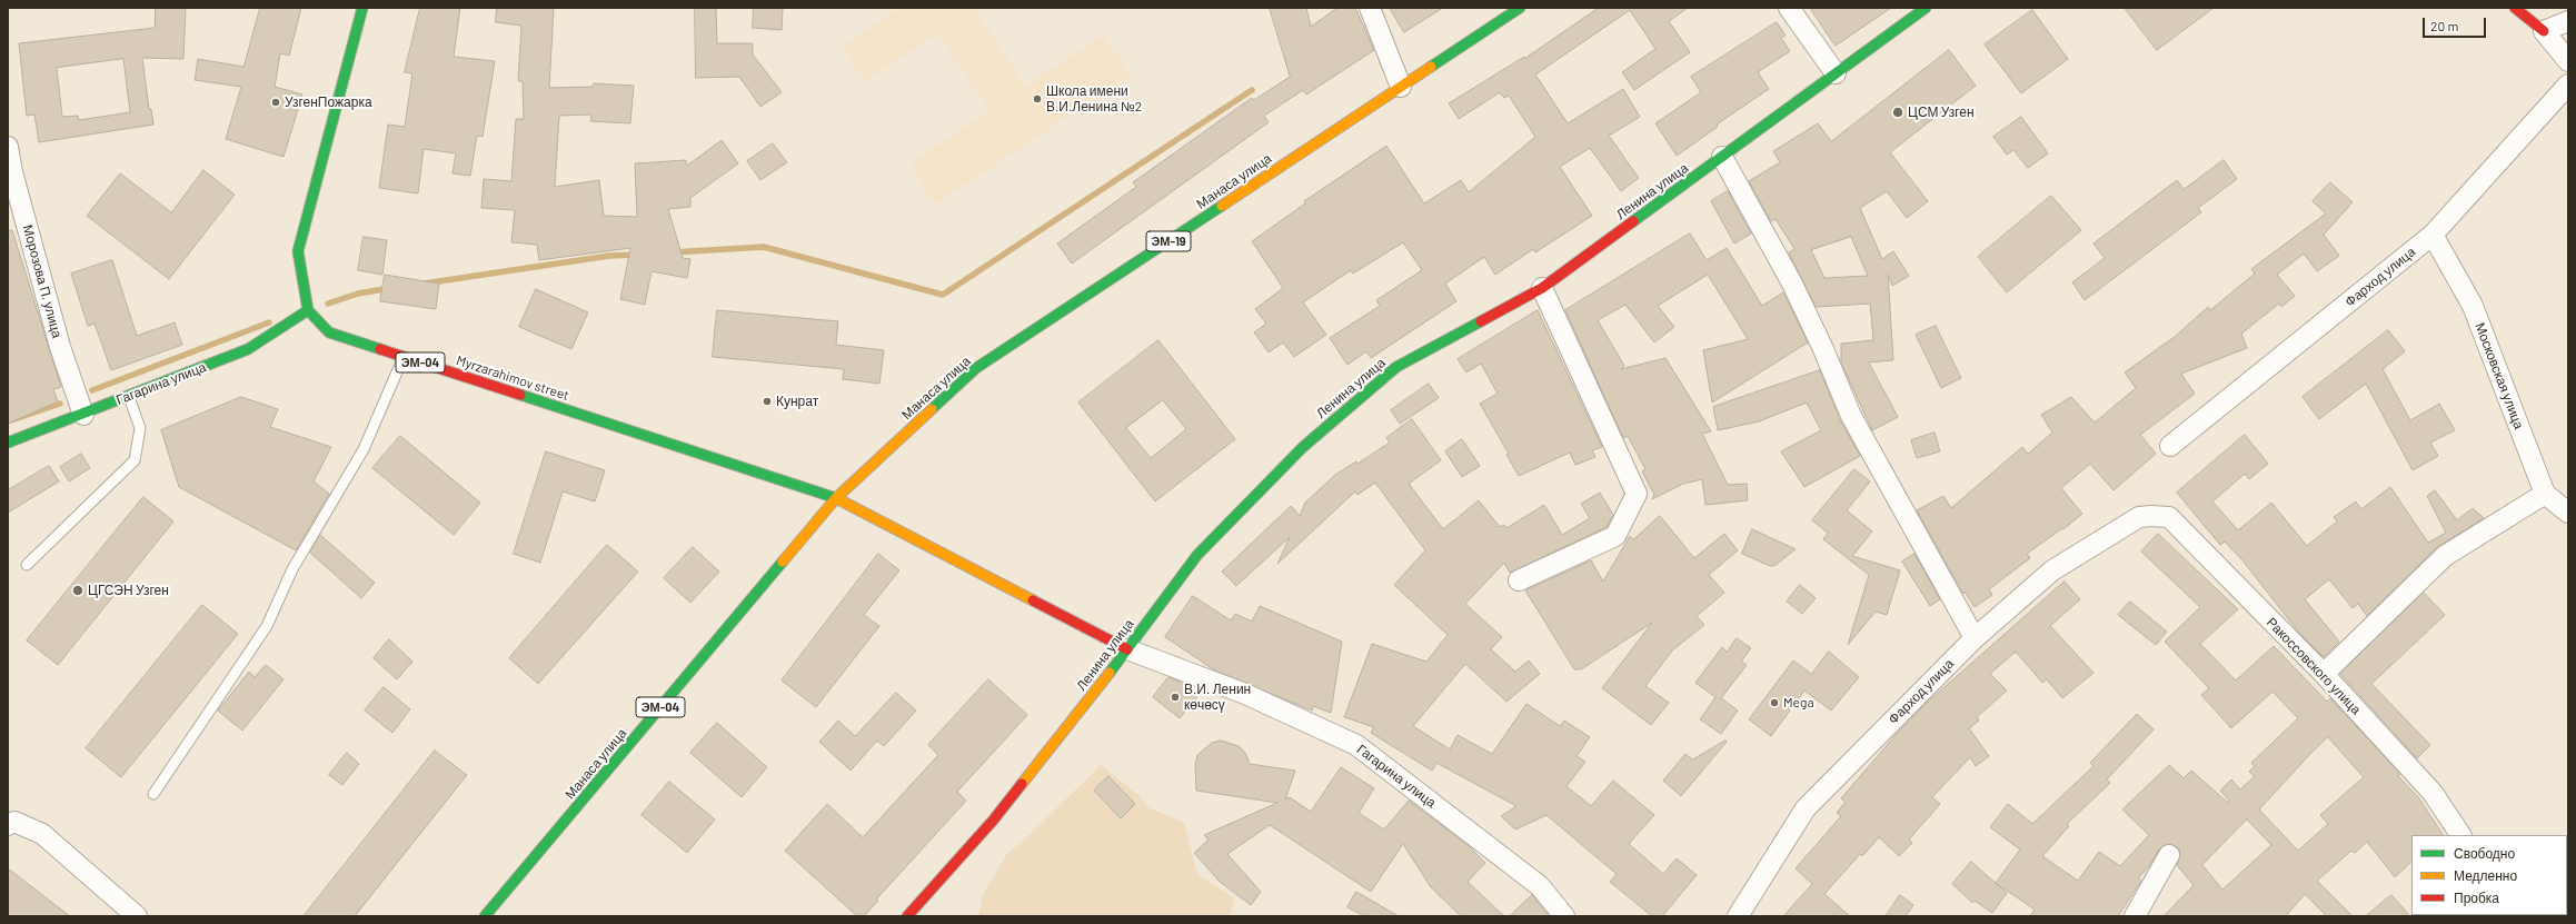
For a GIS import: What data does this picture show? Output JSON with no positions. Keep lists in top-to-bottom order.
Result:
{
  "streets": {
    "main road": [
      "Манаса улица",
      "Ленина улица",
      "ЭМ-19",
      "ЭМ-04",
      "Myrzarahimov street",
      "Гагарина улица"
    ],
    "street": [
      "Фарход улица",
      "Морозова П. улица",
      "Московская улица",
      "Ракоссовского улица"
    ]
  },
  "crossings": [
    ["Манаса улица", "Myrzarahimov street"],
    ["Ленина улица", "Myrzarahimov street"],
    ["Ленина улица", "Гагарина улица"],
    ["Фарход улица", "Московская улица"],
    ["Фарход улица", "Ракоссовского улица"],
    ["Морозова П. улица", "Гагарина улица"],
    ["Myrzarahimov street", "Гагарина улица"]
  ],
  "places": [
    "Школа имени В.И.Ленина №2",
    "УзгенПожарка",
    "ЦСМ Узген",
    "Кунрат",
    "ЦГСЭН Узген",
    "В.И. Ленин көчөсү",
    "Mega"
  ],
  "legend": ["Свободно", "Медленно", "Пробка"],
  "scale_bar": "20 m"
}
